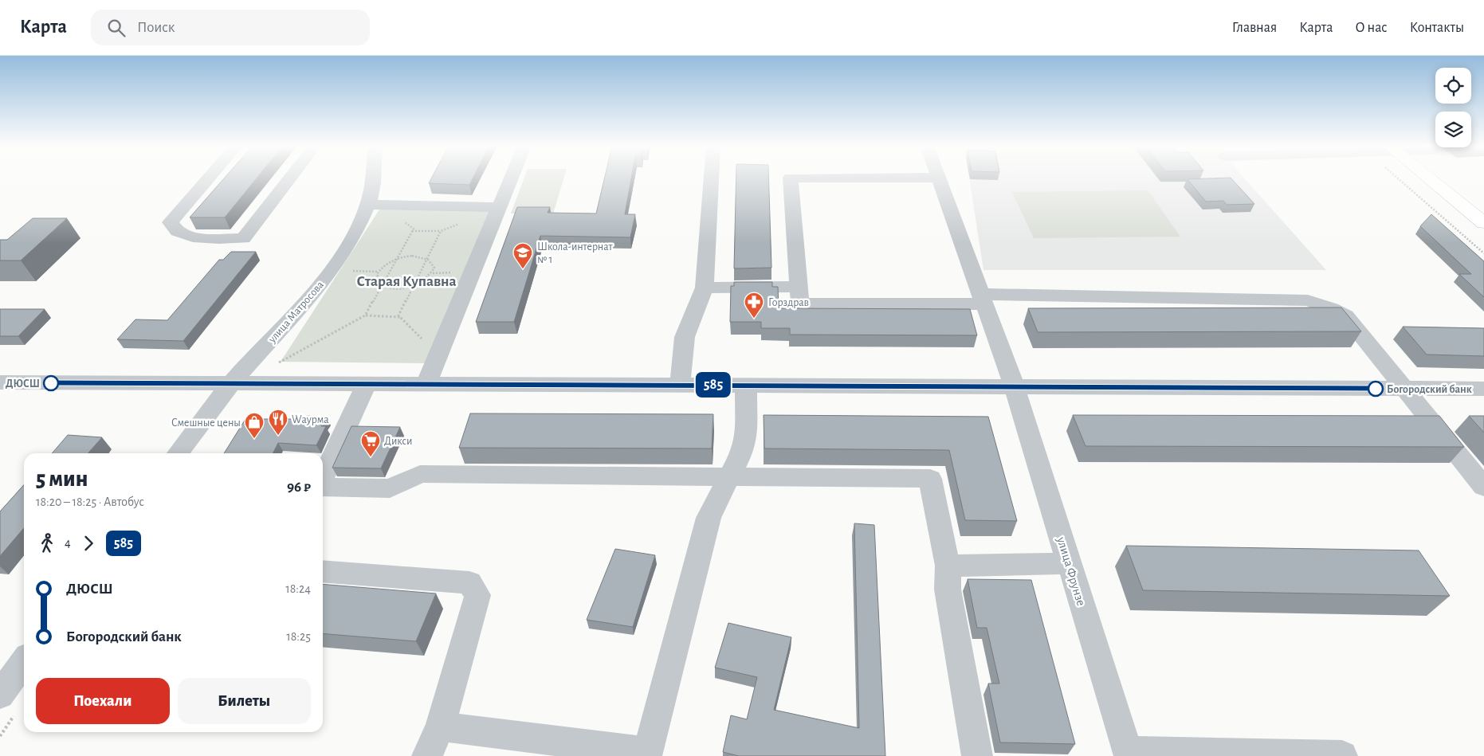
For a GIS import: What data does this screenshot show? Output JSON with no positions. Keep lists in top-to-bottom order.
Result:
{
  "streets": {
    "street": ["улица Матросова", "улица Фрунзе"]
  },
  "districts": ["Старая Купавна"],
  "places": {
    "school or university": ["Школа-интернат № 1"],
    "pharmacy": ["Горздрав"],
    "other": ["ДЮСШ", "Богородский банк"],
    "restaurant": ["Wаурма"],
    "shop": ["Смешные цены"],
    "supermarket": ["Дикси"]
  },
  "lines": ["bus line 585"],
  "page": {
    "header": "Карта",
    "search": "Поиск",
    "nav": [
      "Главная",
      "Карта",
      "О нас",
      "Контакты"
    ],
    "on_map": "585",
    "heading": ["5 мин", "18:20 – 18:25 · Автобус", "96 ₽"],
    "legs": ["4", "585"],
    "list": [
      {
        "name": "ДЮСШ",
        "value": "18:24"
      },
      {
        "name": "Богородский банк",
        "value": "18:25"
      }
    ],
    "buttons": ["Поехали", "Билеты"]
  }
}
